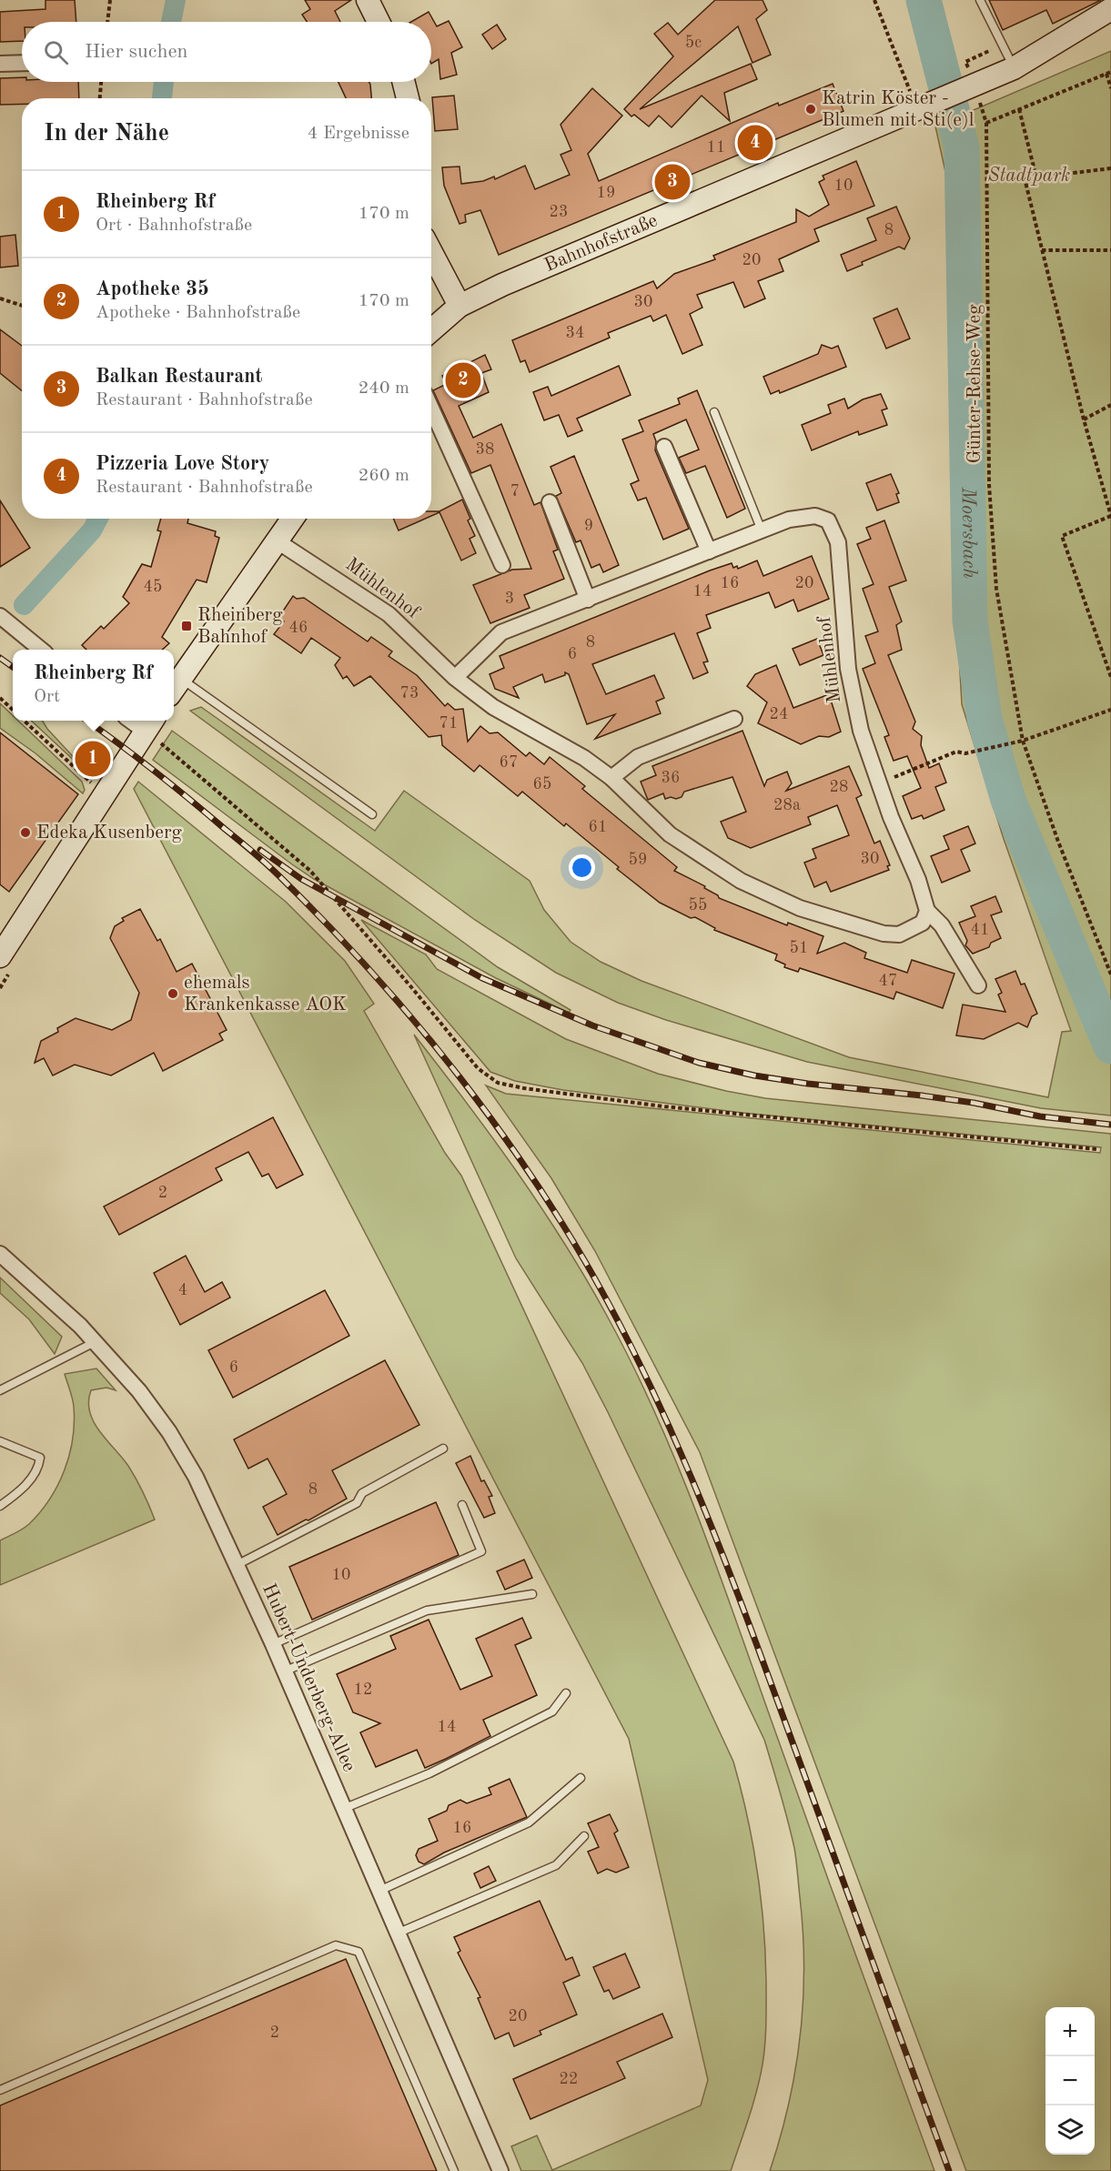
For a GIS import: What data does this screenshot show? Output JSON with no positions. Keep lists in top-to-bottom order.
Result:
{
  "streets": {
    "street": ["Bahnhofstraße", "Mühlenhof", "Hubert-Underberg-Allee"],
    "path": ["Günter-Rehse-Weg"]
  },
  "crossings": [
    ["Bahnhofstraße", "Günter-Rehse-Weg"]
  ],
  "water": ["Moersbach"],
  "parks": ["Stadtpark"],
  "places": {
    "other": ["Katrin Köster - Blumen mit Sti(e)l", "Edeka Kusenberg", "ehemals Krankenkasse AOK"],
    "transit": ["Rheinberg Bahnhof"]
  },
  "house_numbers": [
    "5c",
    "11",
    "10",
    "19",
    "23",
    "8",
    "20",
    "30",
    "34",
    "38",
    "7",
    "9",
    "16",
    "20",
    "45",
    "14",
    "3",
    "46",
    "8",
    "6",
    "73",
    "24",
    "71",
    "67",
    "36",
    "65",
    "28",
    "28a",
    "61",
    "30",
    "59",
    "55",
    "41",
    "51",
    "47",
    "2",
    "4",
    "6",
    "8",
    "10",
    "12",
    "14",
    "16",
    "20",
    "2",
    "22"
  ],
  "page": {
    "search": "Hier suchen",
    "heading": ["In der Nähe", "4 Ergebnisse"],
    "pins": [
      "4",
      "3",
      "2",
      "1"
    ],
    "list": [
      {
        "mark": "1",
        "name": "Rheinberg Rf",
        "note": "Ort · Bahnhofstraße",
        "value": "170 m"
      },
      {
        "mark": "2",
        "name": "Apotheke 35",
        "note": "Apotheke · Bahnhofstraße",
        "value": "170 m"
      },
      {
        "mark": "3",
        "name": "Balkan Restaurant",
        "note": "Restaurant · Bahnhofstraße",
        "value": "240 m"
      },
      {
        "mark": "4",
        "name": "Pizzeria Love Story",
        "note": "Restaurant · Bahnhofstraße",
        "value": "260 m"
      }
    ],
    "popup": ["Rheinberg Rf", "Ort"],
    "map_buttons": ["+", "−"]
  }
}
